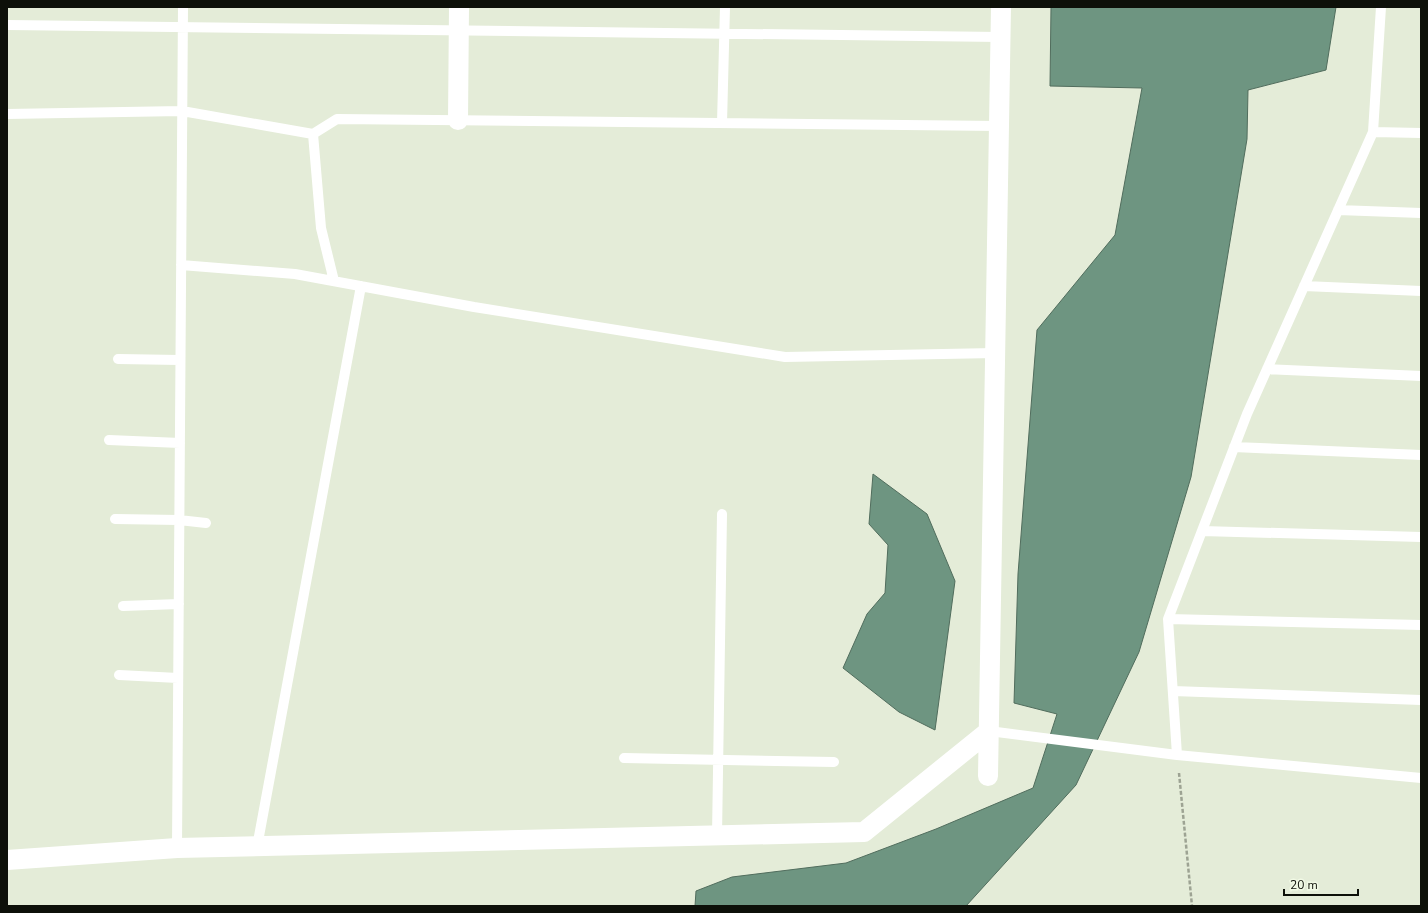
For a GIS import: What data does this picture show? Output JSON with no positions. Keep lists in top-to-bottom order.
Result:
{
  "scale_bar": "20 m"
}
